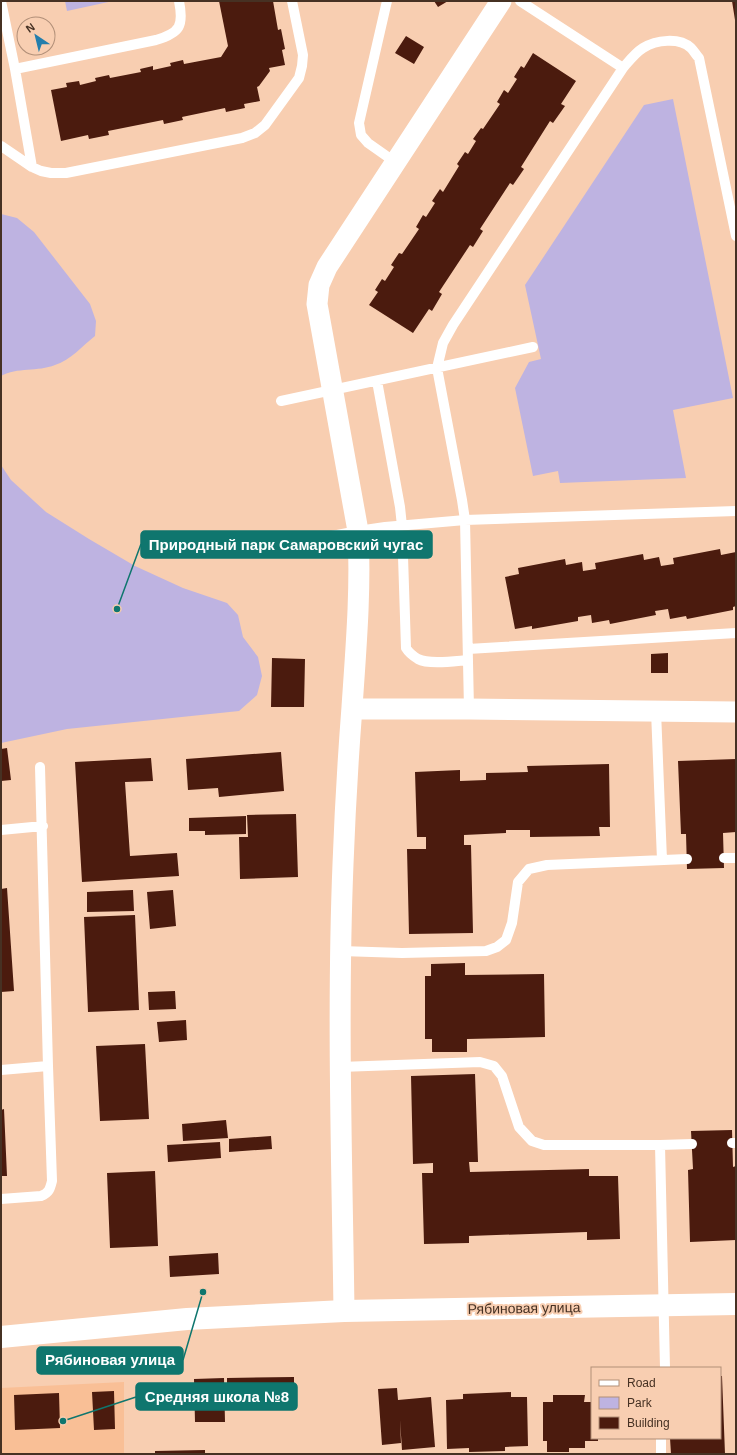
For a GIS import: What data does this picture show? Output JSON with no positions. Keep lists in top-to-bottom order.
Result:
{
  "streets": {
    "street": ["Рябиновая улица"]
  },
  "places": ["Природный парк Самаровский чугас", "Рябиновая улица", "Средняя школа №8"],
  "legend": ["Road", "Park", "Building"],
  "north": "top left"
}
